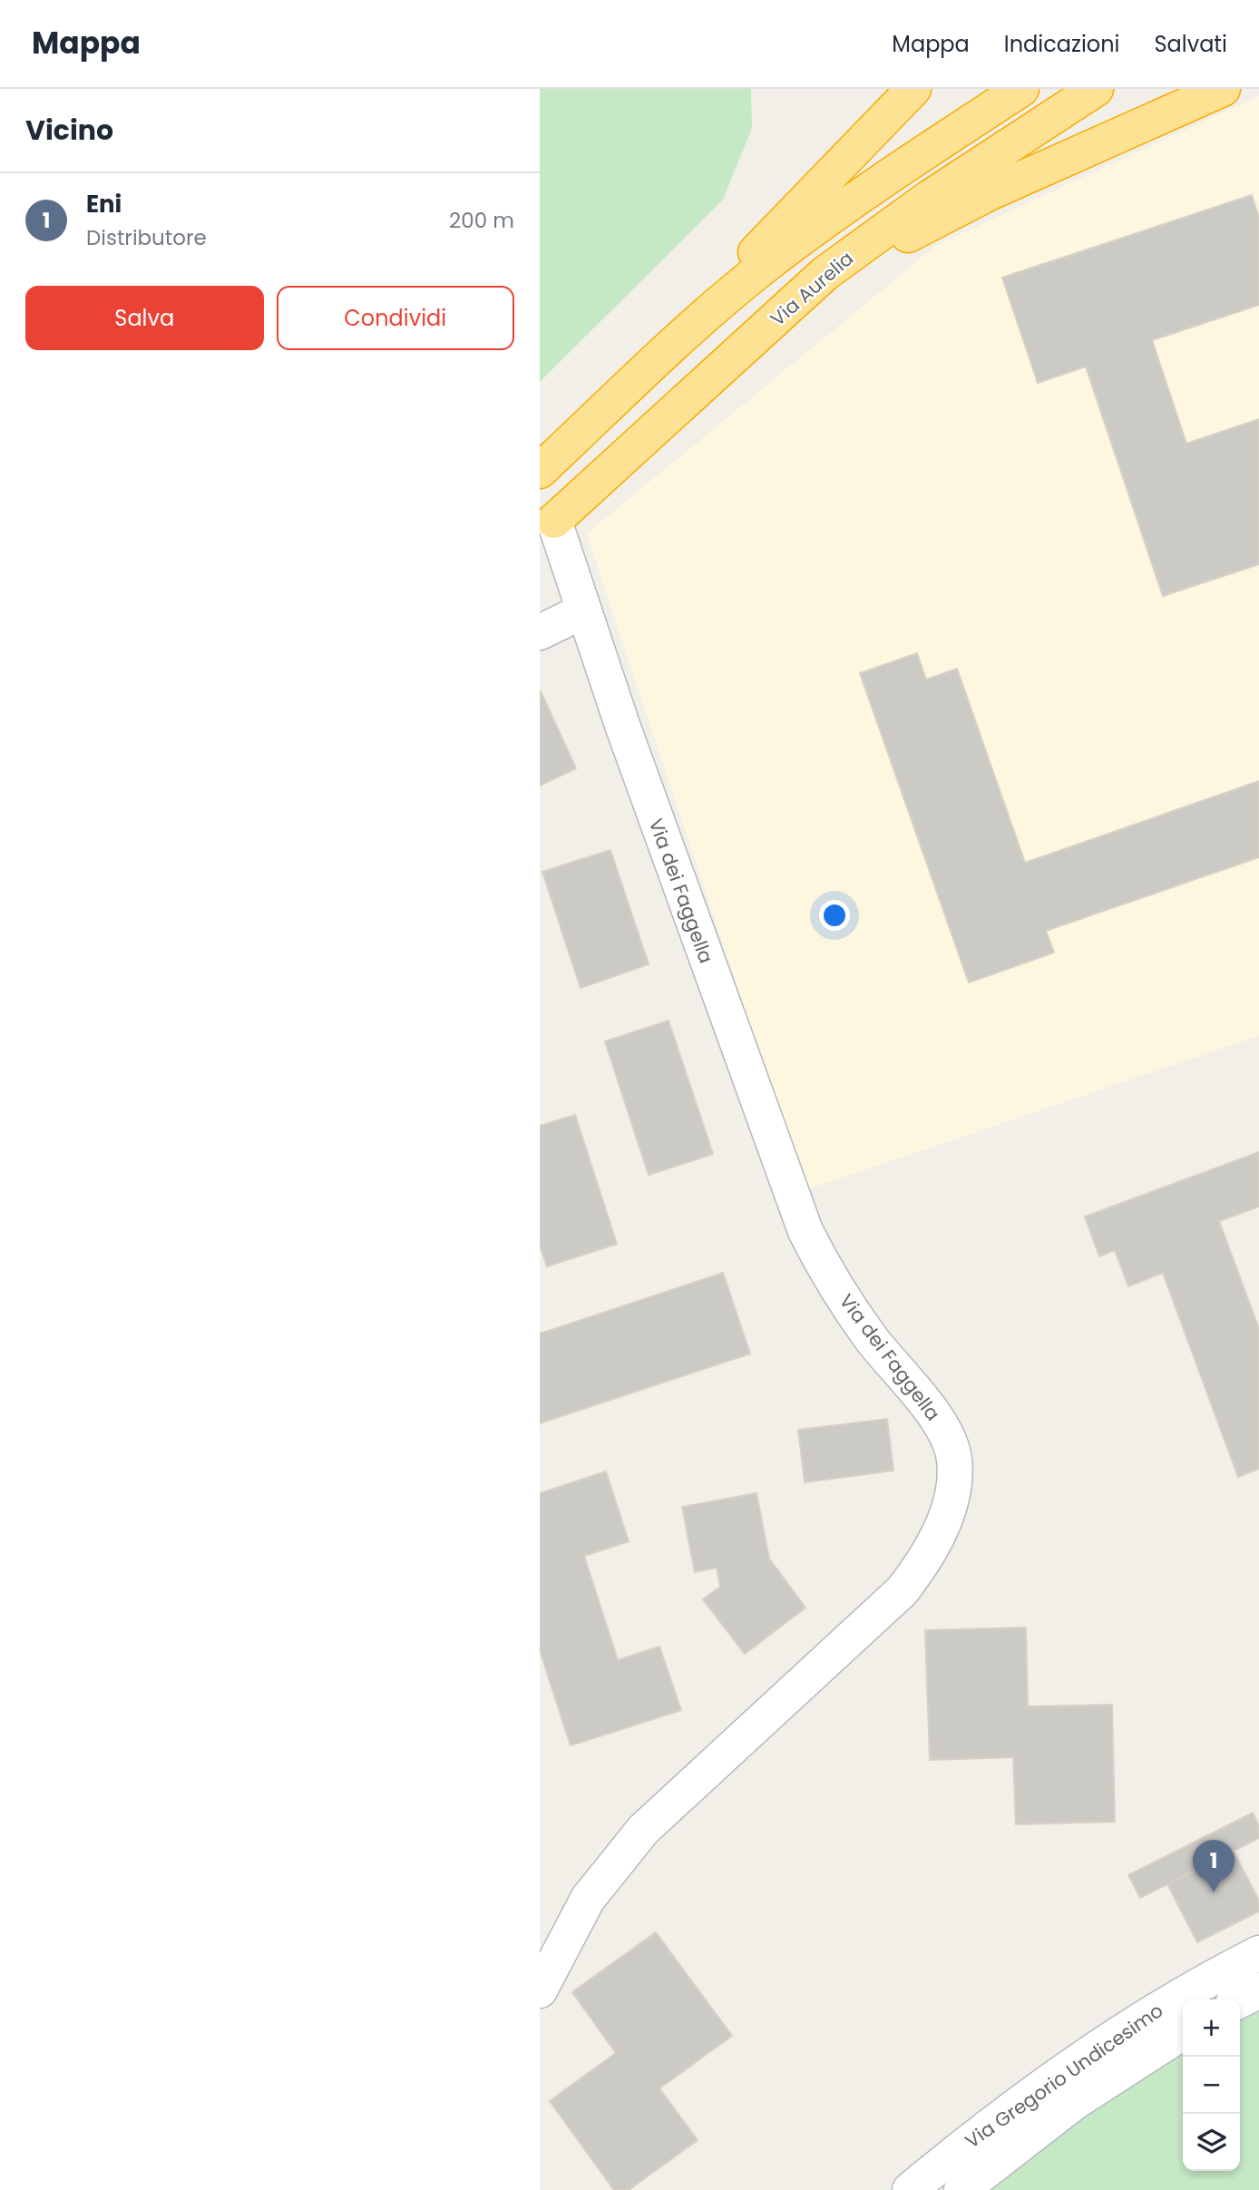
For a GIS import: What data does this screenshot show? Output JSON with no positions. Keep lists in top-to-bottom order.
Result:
{
  "streets": {
    "highway": ["Via Aurelia"],
    "street": ["Via dei Faggella", "Via Gregorio Undicesimo"]
  },
  "crossings": [
    ["Via Aurelia", "Via dei Faggella"]
  ],
  "page": {
    "header": "Mappa",
    "nav": ["Mappa", "Indicazioni", "Salvati"],
    "heading": "Vicino",
    "list": [
      {
        "mark": "1",
        "name": "Eni",
        "note": "Distributore",
        "value": "200 m"
      }
    ],
    "buttons": ["Salva", "Condividi"],
    "pins": "1",
    "map_buttons": ["+", "−"]
  }
}
